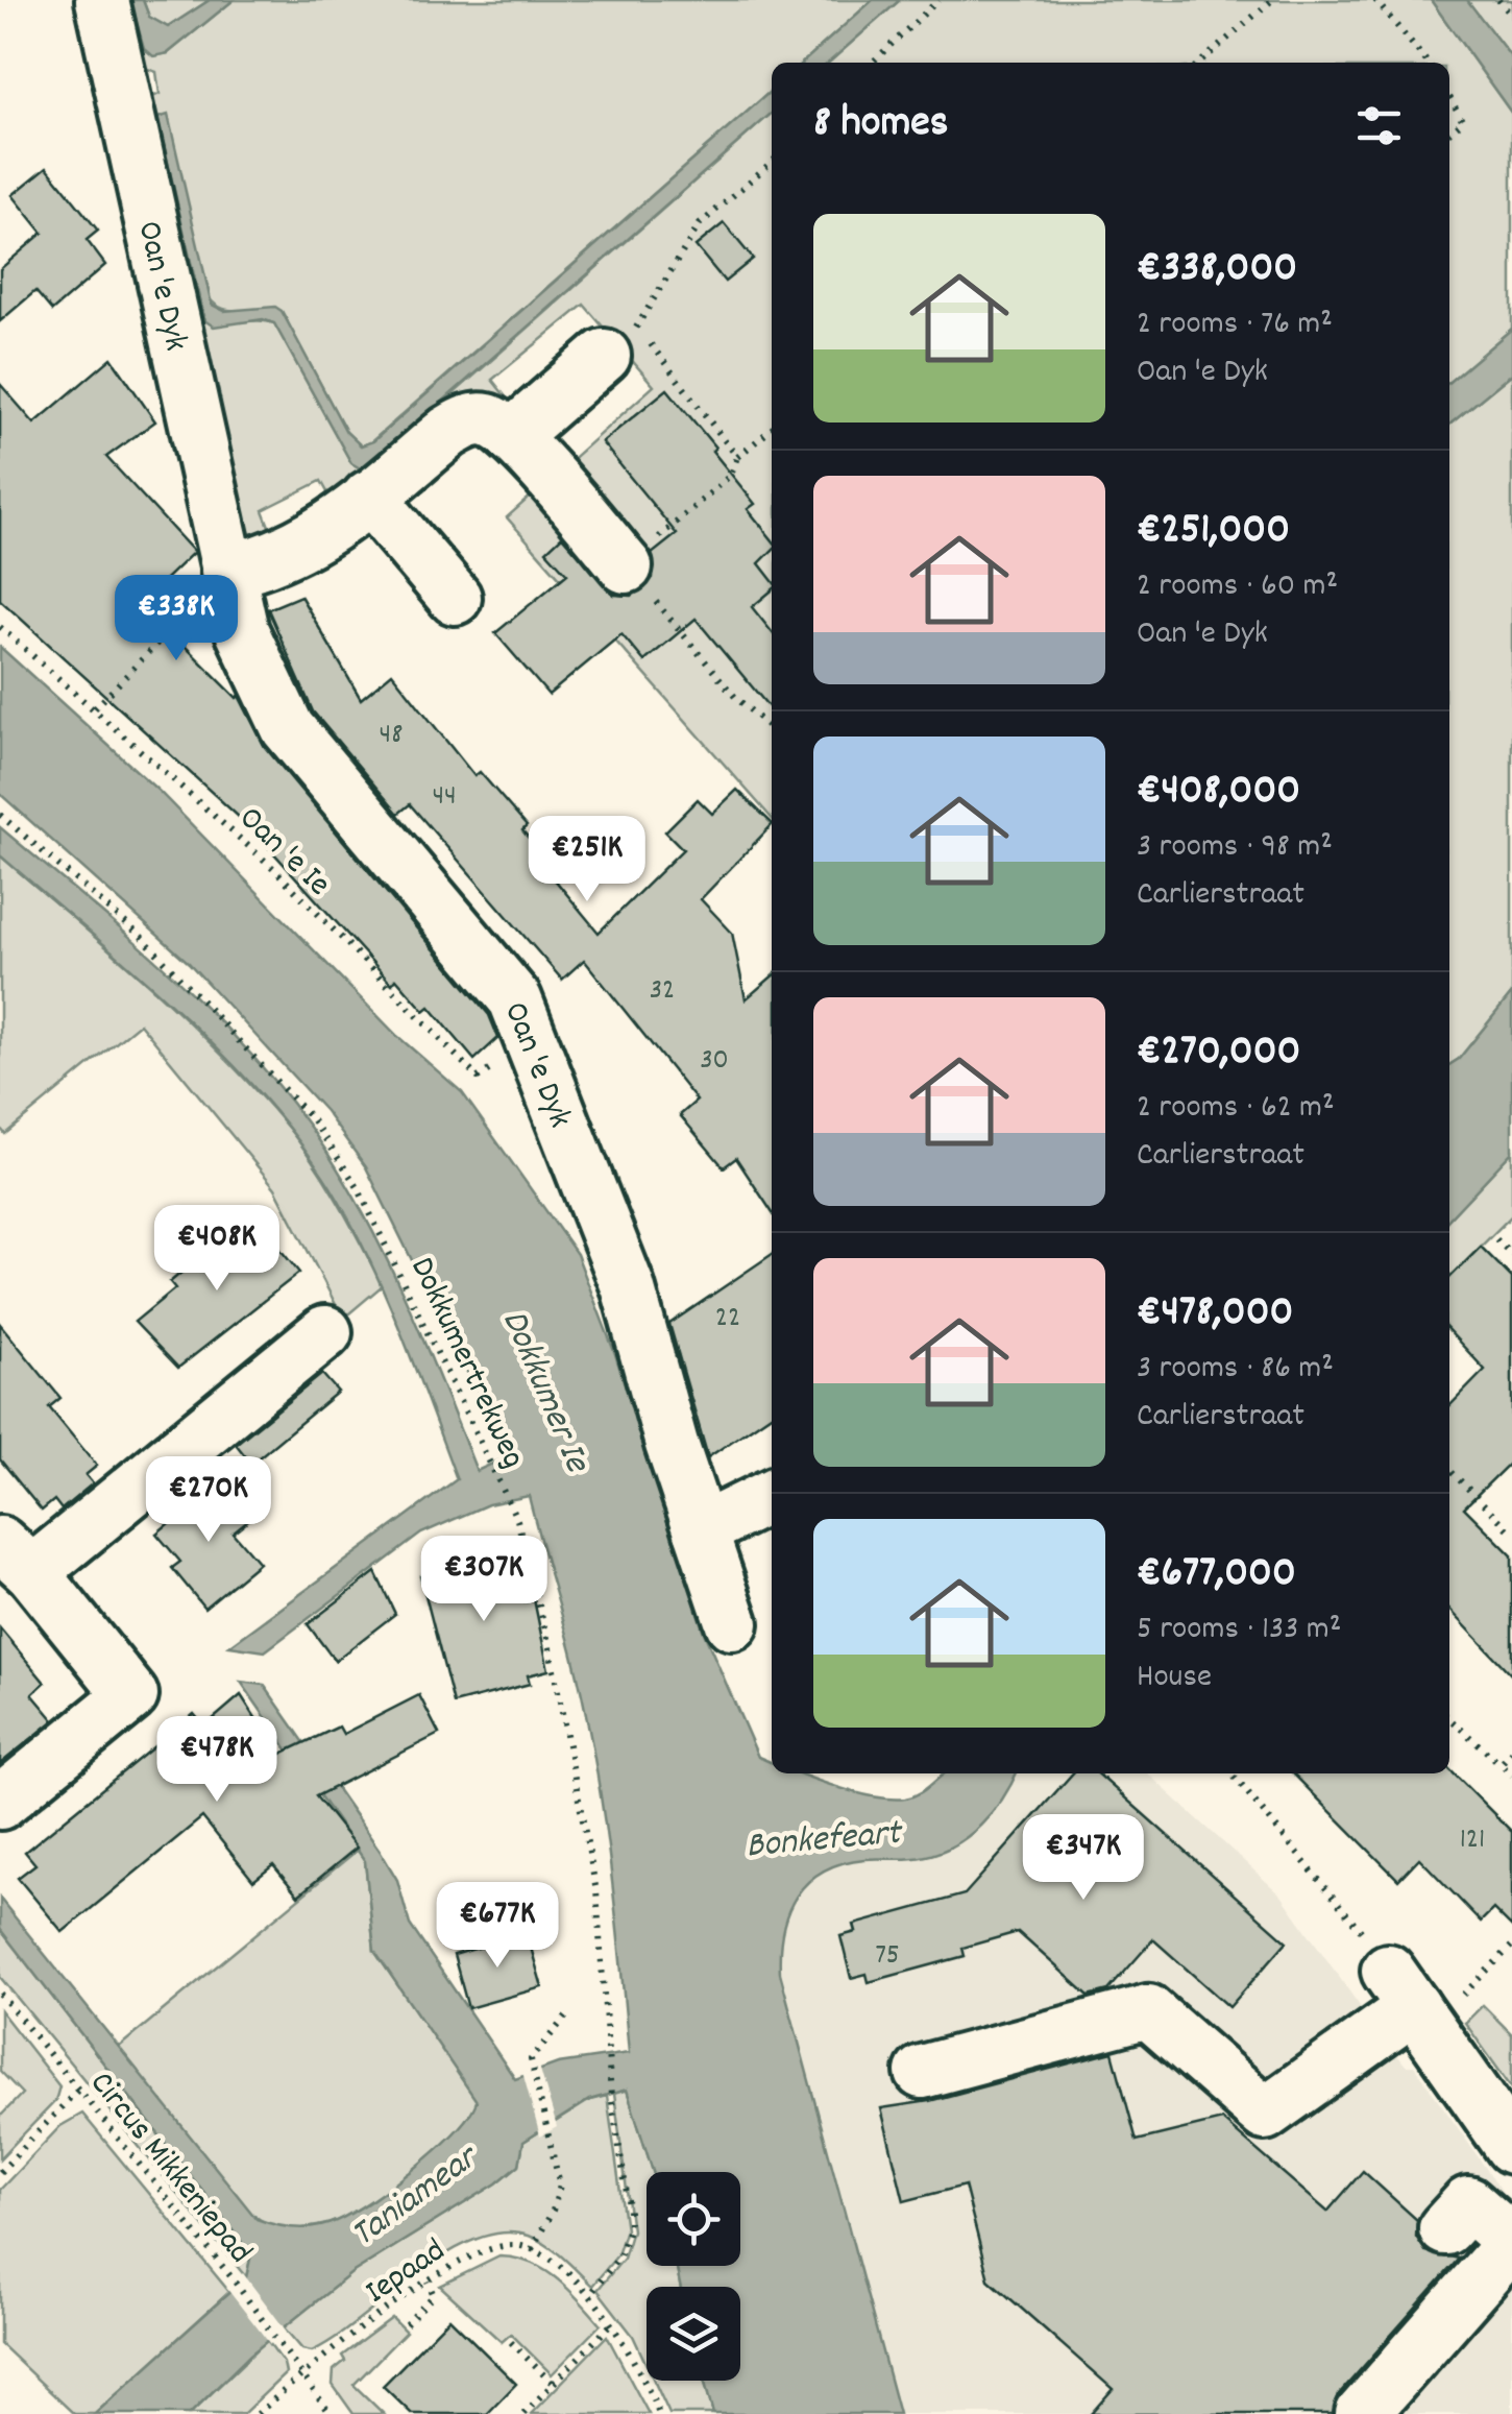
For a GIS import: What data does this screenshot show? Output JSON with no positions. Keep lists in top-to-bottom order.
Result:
{
  "streets": {
    "street": ["Oan 'e Dyk"],
    "path": [
      "Oan 'e Ie",
      "Dokkumertrekweg",
      "Circus Mikkeniepad",
      "Iepaad"
    ]
  },
  "crossings": [
    ["Oan 'e Dyk", "Oan 'e Ie"],
    ["Circus Mikkeniepad", "Iepaad"]
  ],
  "water": ["Dokkumer Ie", "Bonkefeart", "Taniamear"],
  "house_numbers": [
    "48",
    "44",
    "32",
    "30",
    "22",
    "121",
    "75"
  ],
  "page": {
    "heading": "8 homes",
    "list": [
      {
        "name": "€338,000",
        "note": "2 rooms · 76 m² · Oan 'e Dyk"
      },
      {
        "name": "€251,000",
        "note": "2 rooms · 60 m² · Oan 'e Dyk"
      },
      {
        "name": "€408,000",
        "note": "3 rooms · 98 m² · Carlierstraat"
      },
      {
        "name": "€270,000",
        "note": "2 rooms · 62 m² · Carlierstraat"
      },
      {
        "name": "€478,000",
        "note": "3 rooms · 86 m² · Carlierstraat"
      },
      {
        "name": "€677,000",
        "note": "5 rooms · 133 m² · House"
      }
    ],
    "price": [
      "€338K",
      "€251K",
      "€408K",
      "€270K",
      "€307K",
      "€478K",
      "€347K",
      "€677K"
    ]
  }
}
